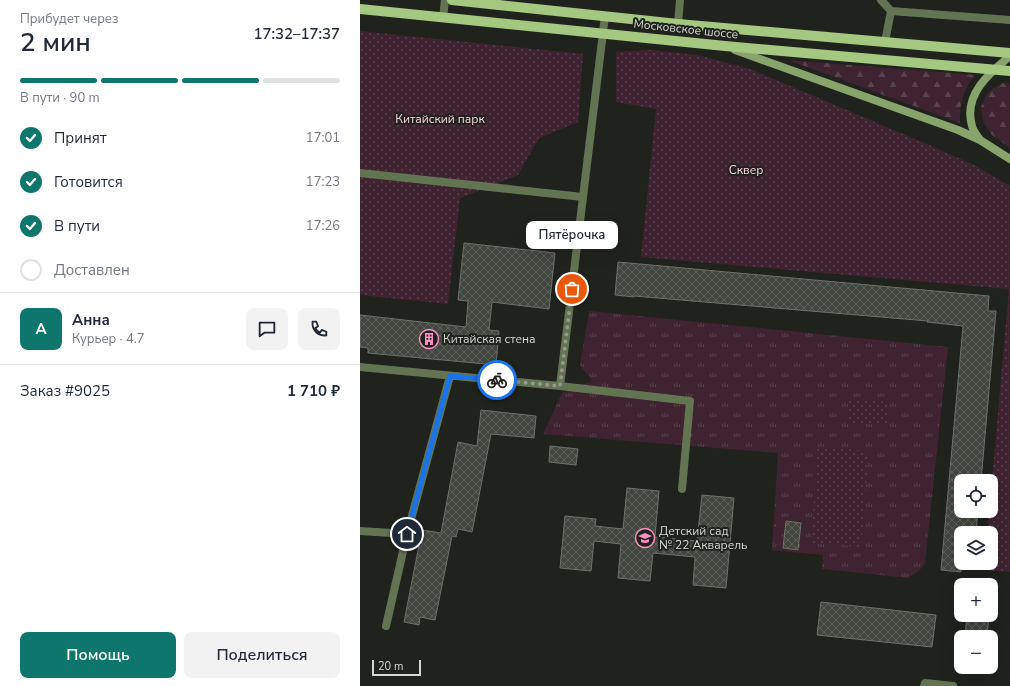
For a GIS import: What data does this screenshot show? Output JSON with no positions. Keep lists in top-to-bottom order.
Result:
{
  "streets": {
    "main road": ["Московское шоссе"]
  },
  "parks": ["Китайский парк", "Сквер"],
  "places": {
    "other": ["Пятёрочка"],
    "building": ["Китайская стена"],
    "school or university": ["Детский сад № 22 Акварель"]
  },
  "scale_bar": "20 m",
  "page": {
    "heading": ["2 мин", "Прибудет через", "17:32–17:37"],
    "panel": [
      "Анна",
      "Курьер · 4.7",
      "Заказ #9025",
      "1 710 ₽"
    ],
    "bar": "В пути · 90 m",
    "list": [
      ["Принят", "17:01"],
      ["Готовится", "17:23"],
      ["В пути", "17:26"],
      "Доставлен"
    ],
    "bubble": "Пятёрочка",
    "round": "А",
    "map_buttons": ["+", "−"],
    "buttons": ["Помощь", "Поделиться"],
    "scale": "20 m"
  }
}
